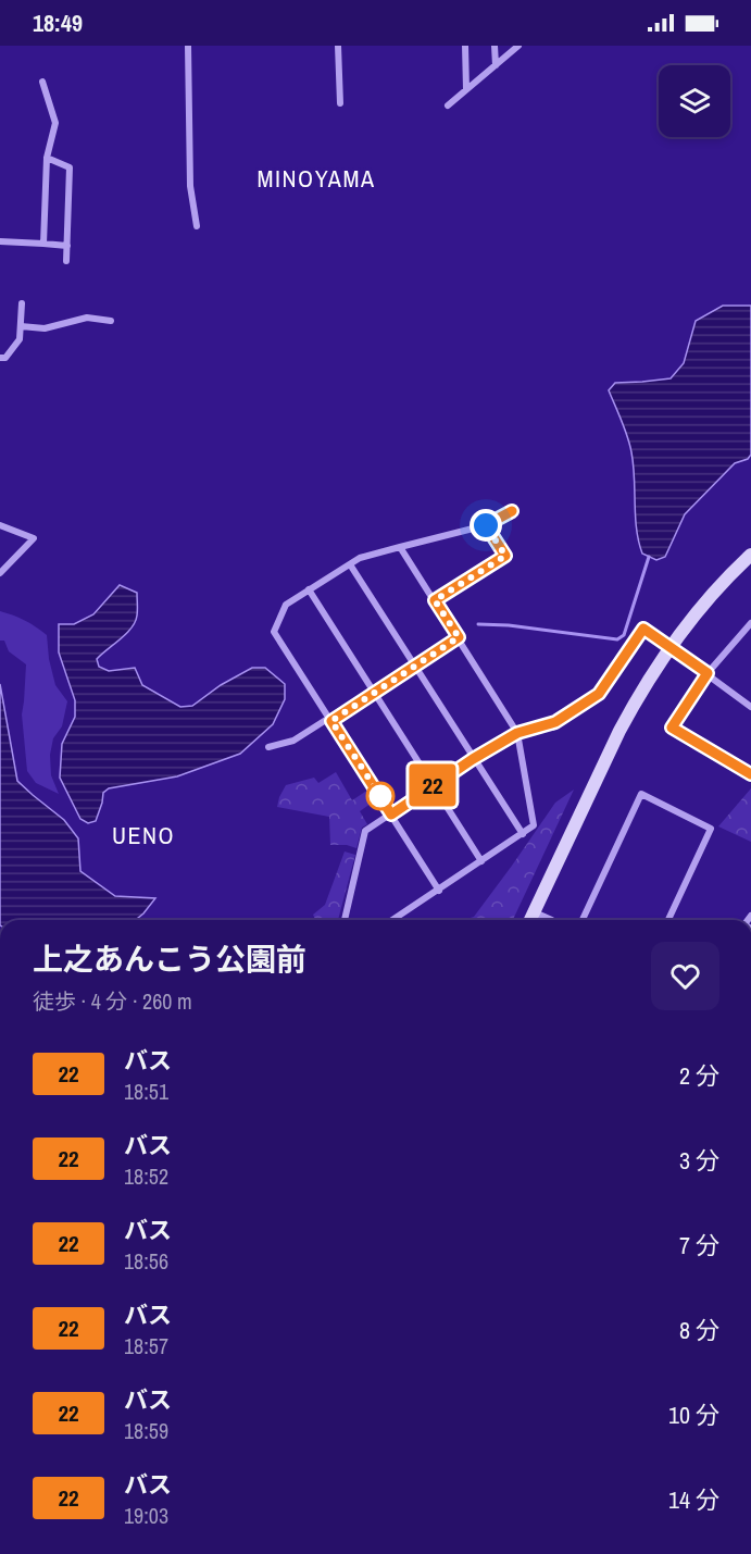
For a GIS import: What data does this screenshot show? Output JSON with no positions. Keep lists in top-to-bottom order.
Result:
{
  "districts": ["MINOYAMA", "UENO"],
  "lines": ["bus line 22"],
  "page": {
    "status": "18:49",
    "on_map": "22",
    "heading": ["上之あんこう公園前", "徒歩 · 4 分 · 260 m"],
    "list": [
      {
        "mark": "22",
        "name": "バス",
        "note": "18:51",
        "value": "2 分"
      },
      {
        "mark": "22",
        "name": "バス",
        "note": "18:52",
        "value": "3 分"
      },
      {
        "mark": "22",
        "name": "バス",
        "note": "18:56",
        "value": "7 分"
      },
      {
        "mark": "22",
        "name": "バス",
        "note": "18:57",
        "value": "8 分"
      },
      {
        "mark": "22",
        "name": "バス",
        "note": "18:59",
        "value": "10 分"
      },
      {
        "mark": "22",
        "name": "バス",
        "note": "19:03",
        "value": "14 分"
      }
    ]
  }
}
